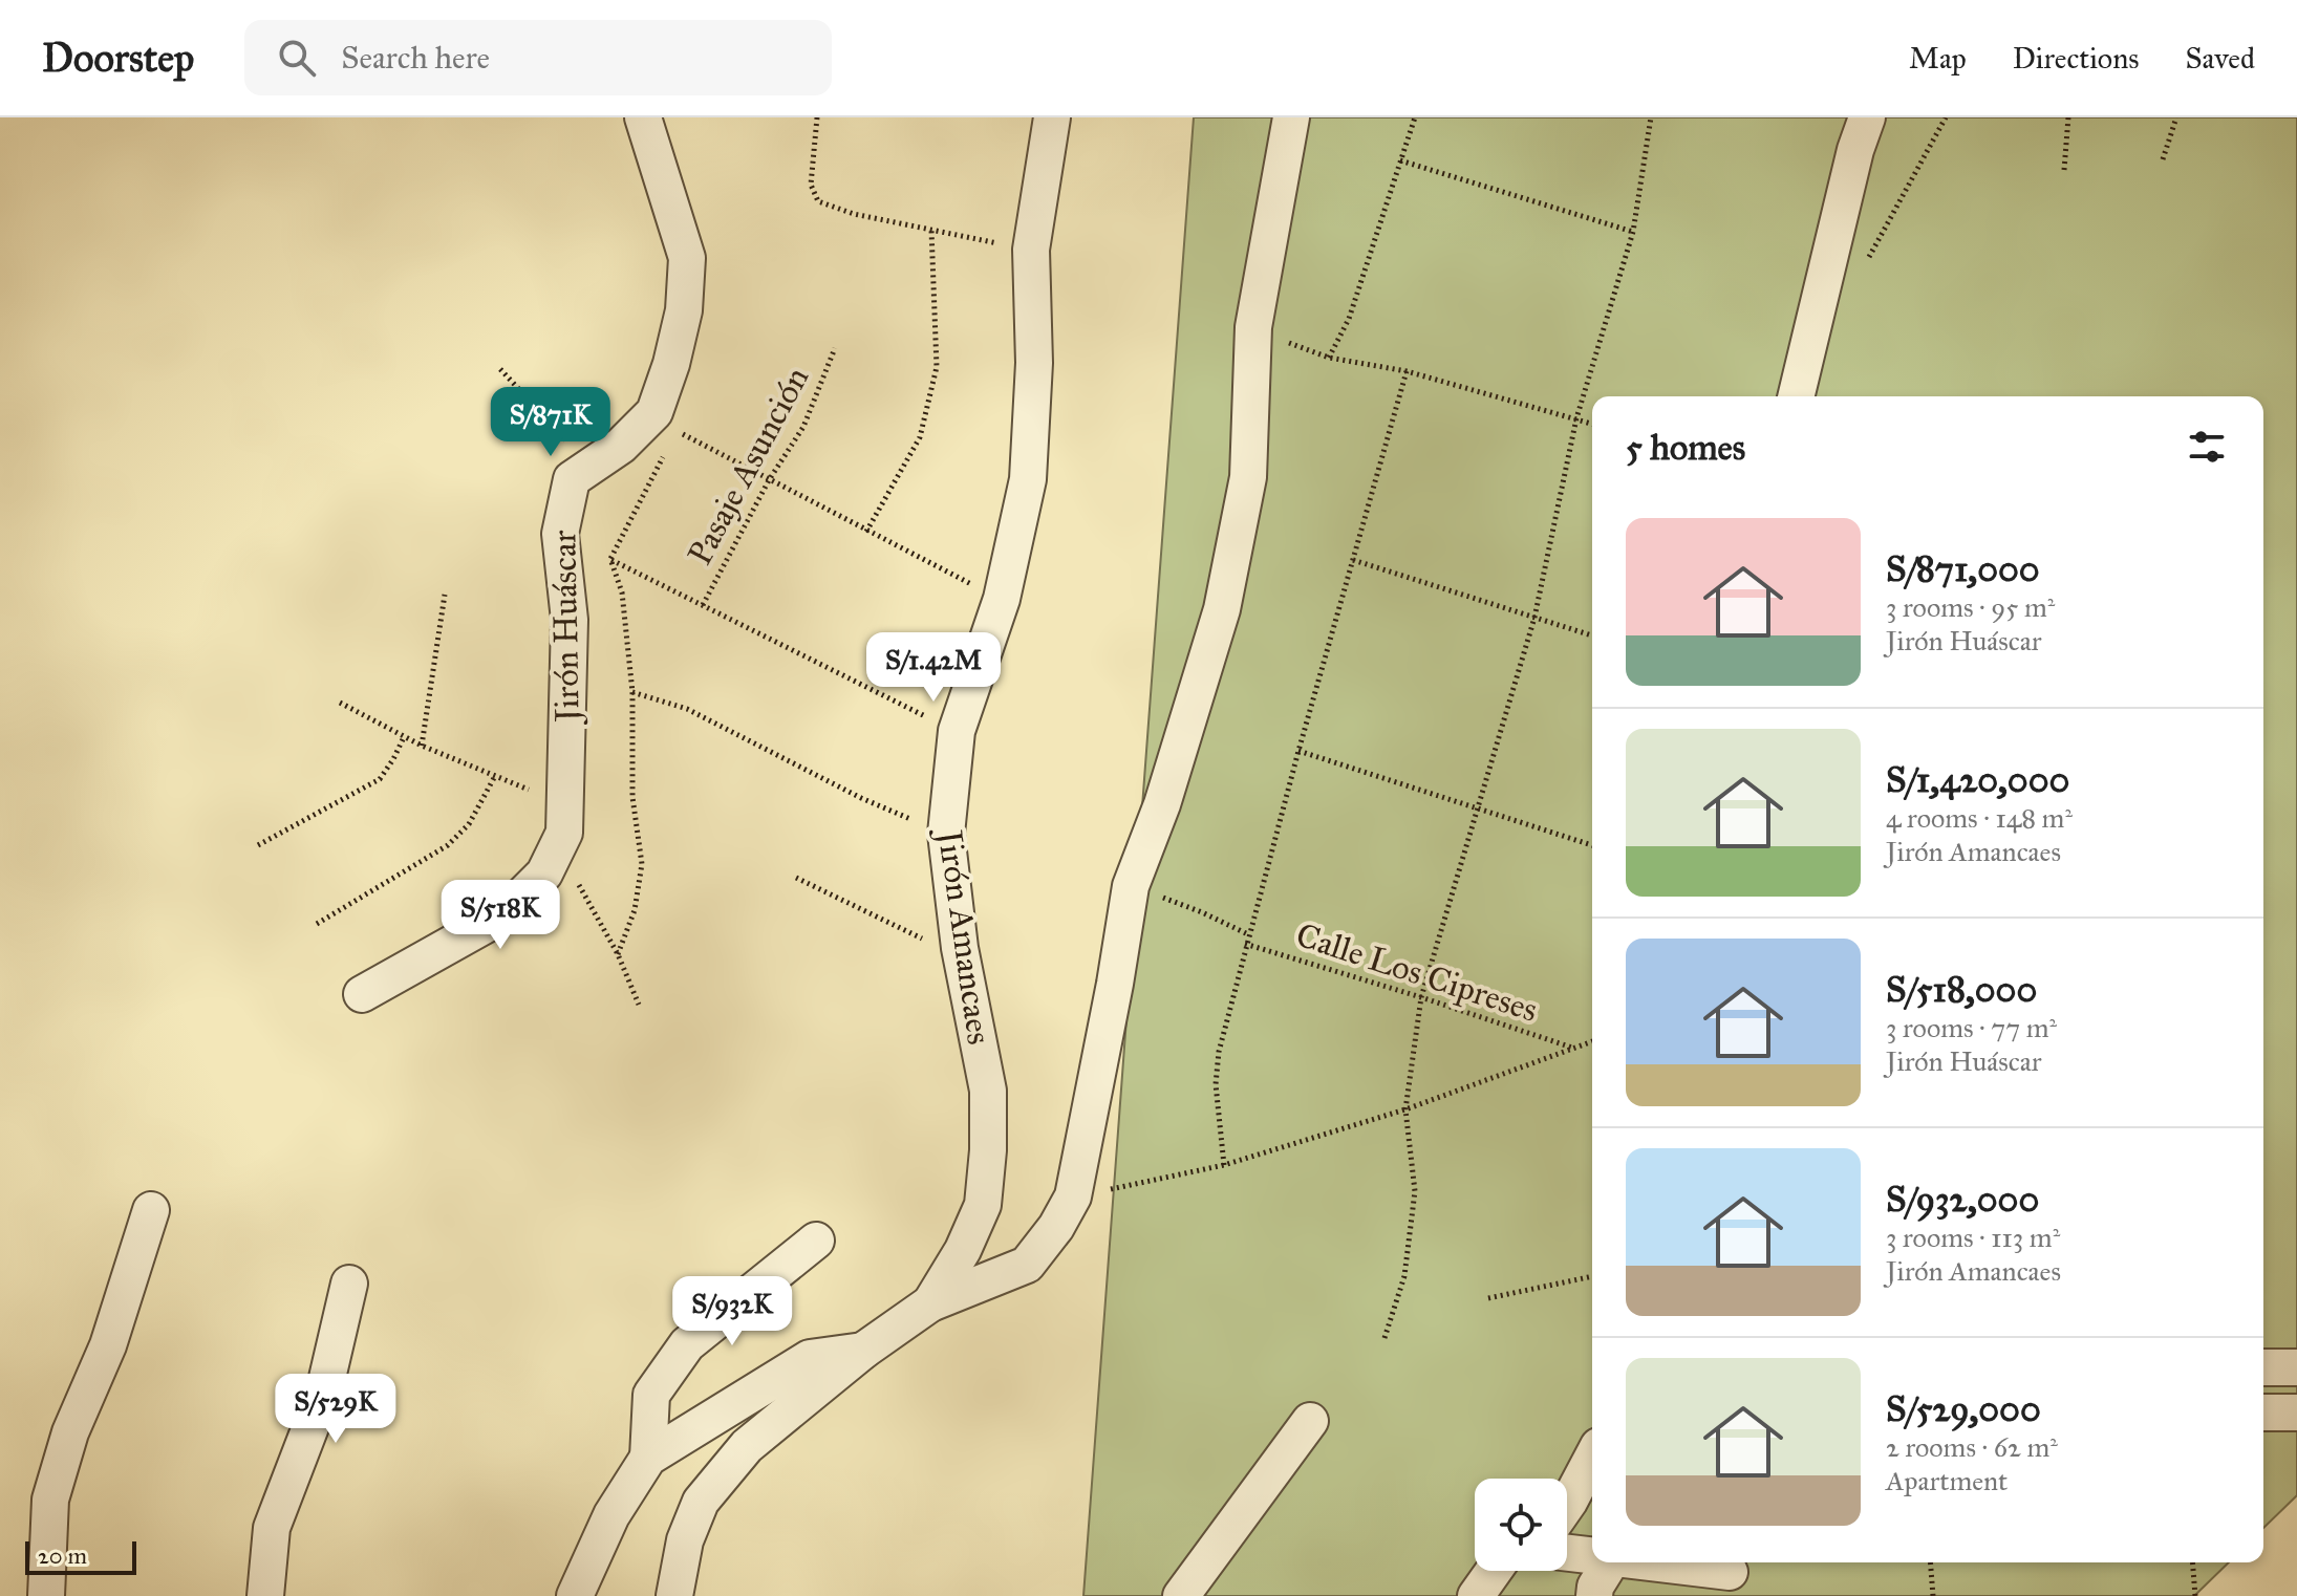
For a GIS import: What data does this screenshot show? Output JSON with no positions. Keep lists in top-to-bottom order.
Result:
{
  "streets": {
    "street": ["Jirón Huáscar", "Jirón Amancaes"],
    "path": ["Pasaje Asunción", "Calle Los Cipreses"]
  },
  "scale_bar": "20 m",
  "page": {
    "header": "Doorstep",
    "search": "Search here",
    "nav": ["Map", "Directions", "Saved"],
    "price": [
      "S/871K",
      "S/1.42M",
      "S/518K",
      "S/932K",
      "S/529K"
    ],
    "heading": "5 homes",
    "list": [
      {
        "name": "S/871,000",
        "note": "3 rooms · 95 m² · Jirón Huáscar"
      },
      {
        "name": "S/1,420,000",
        "note": "4 rooms · 148 m² · Jirón Amancaes"
      },
      {
        "name": "S/518,000",
        "note": "3 rooms · 77 m² · Jirón Huáscar"
      },
      {
        "name": "S/932,000",
        "note": "3 rooms · 113 m² · Jirón Amancaes"
      },
      {
        "name": "S/529,000",
        "note": "2 rooms · 62 m² · Apartment"
      }
    ],
    "scale": "20 m"
  }
}
